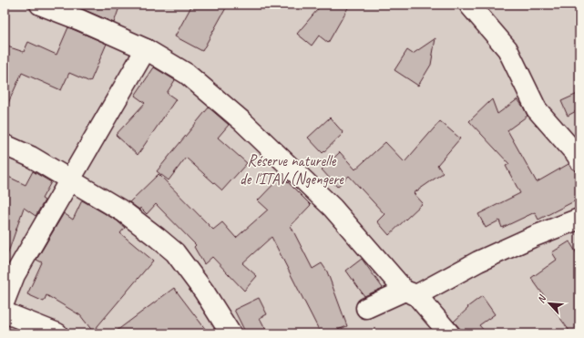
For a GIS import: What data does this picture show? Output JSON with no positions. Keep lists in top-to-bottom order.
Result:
{
  "parks": ["Réserve naturelle de l'ITAV (Ngengere"],
  "north": "top left"
}
